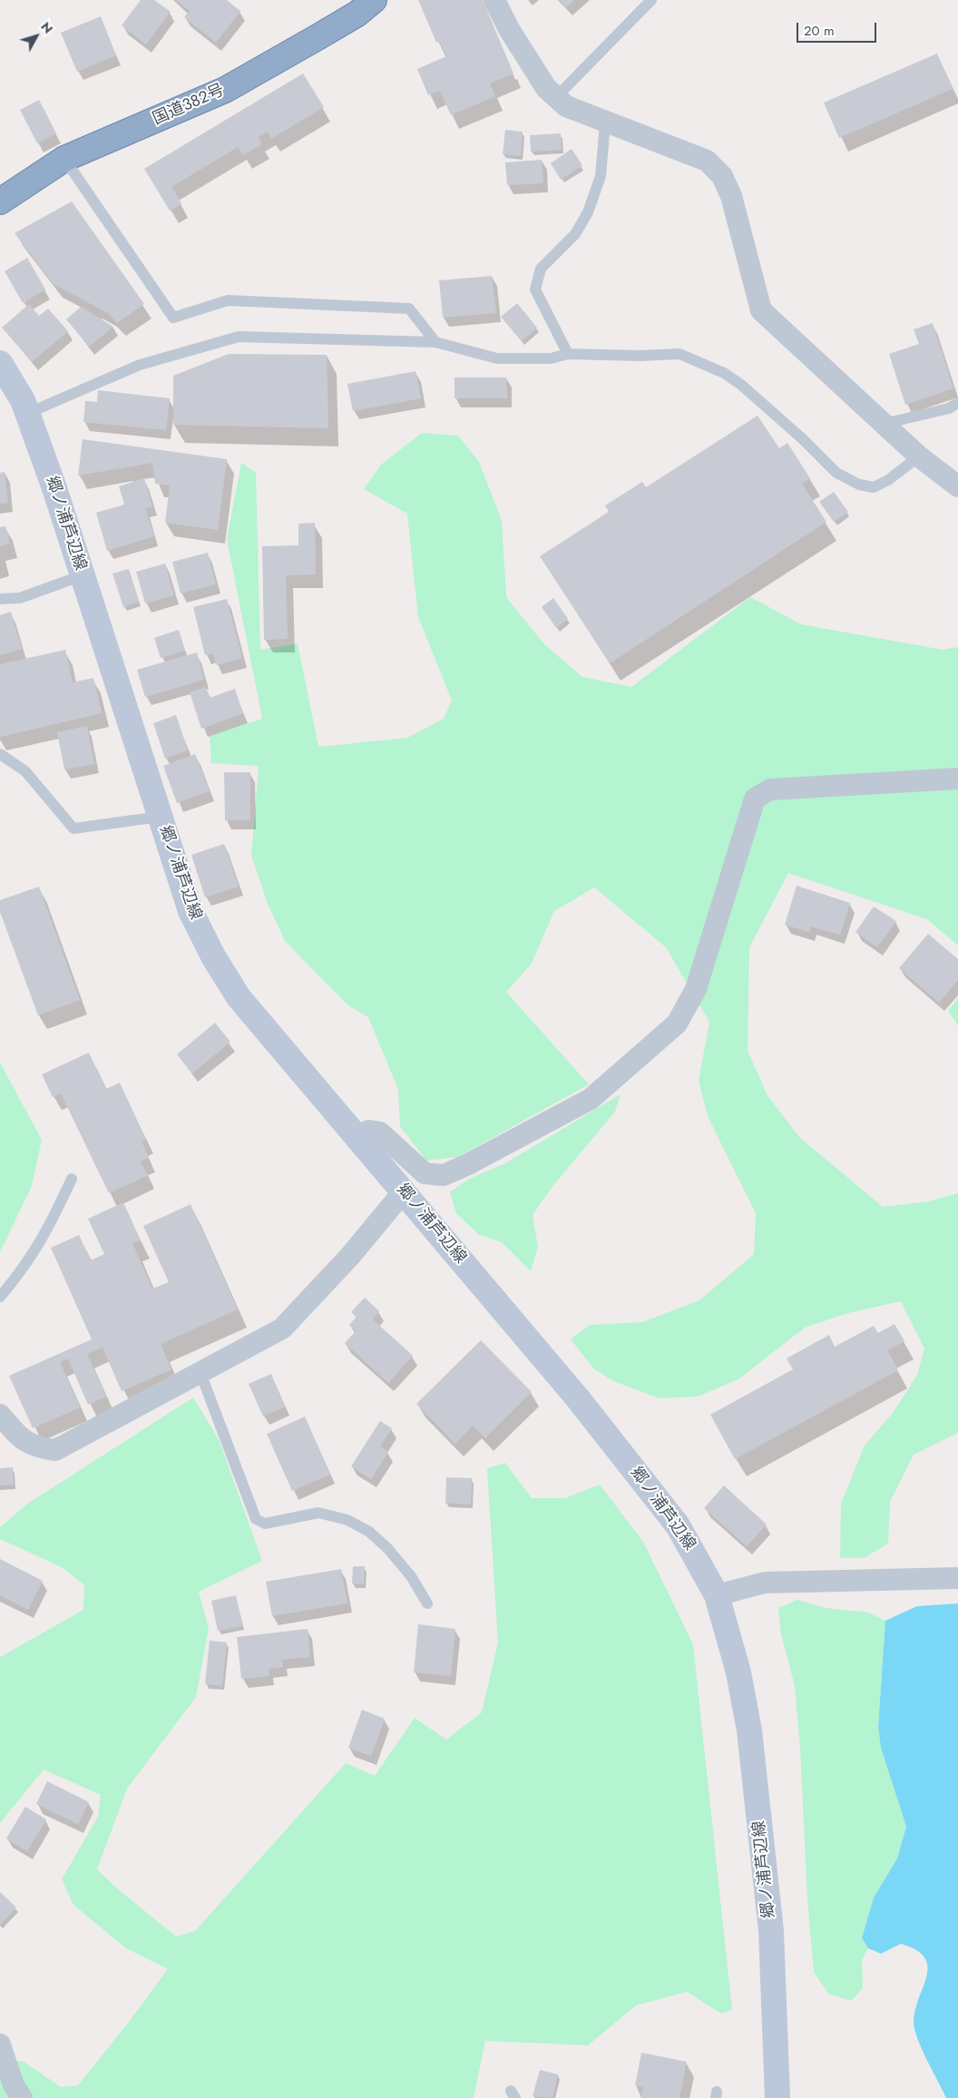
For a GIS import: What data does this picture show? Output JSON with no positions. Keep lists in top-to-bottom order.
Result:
{
  "streets": {
    "highway": ["国道382号"],
    "main road": ["郷ノ浦芦辺線"]
  },
  "scale_bar": "20 m",
  "north": "top right"
}
